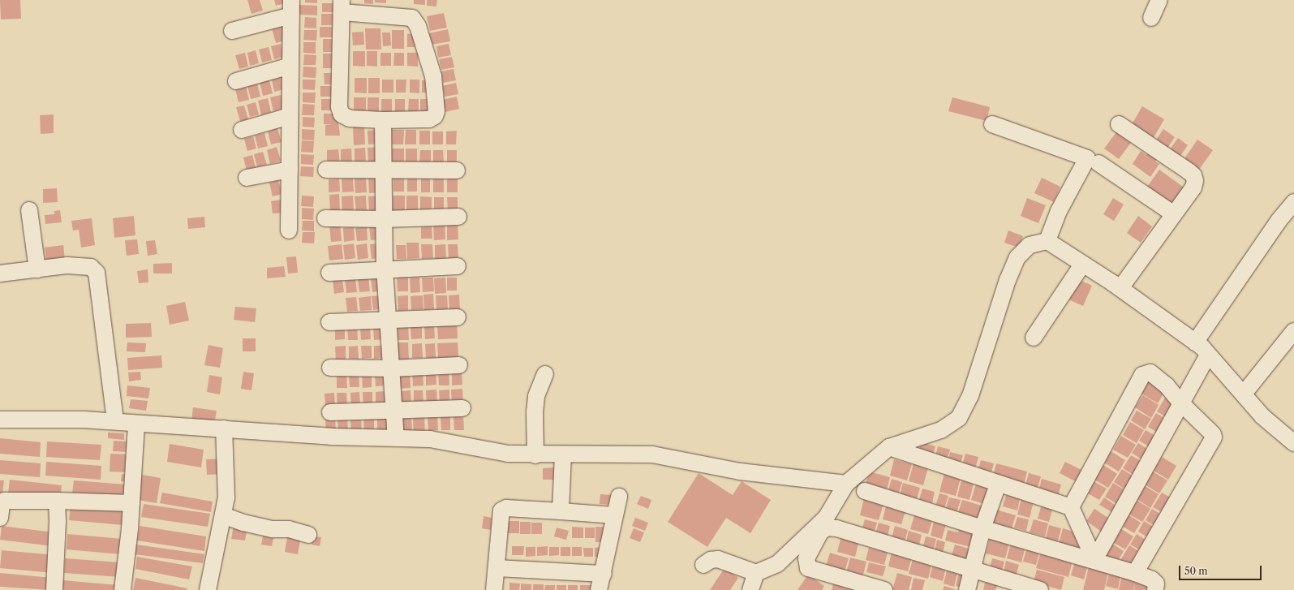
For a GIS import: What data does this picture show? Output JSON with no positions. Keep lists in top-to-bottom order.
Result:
{
  "scale_bar": "50 m"
}
